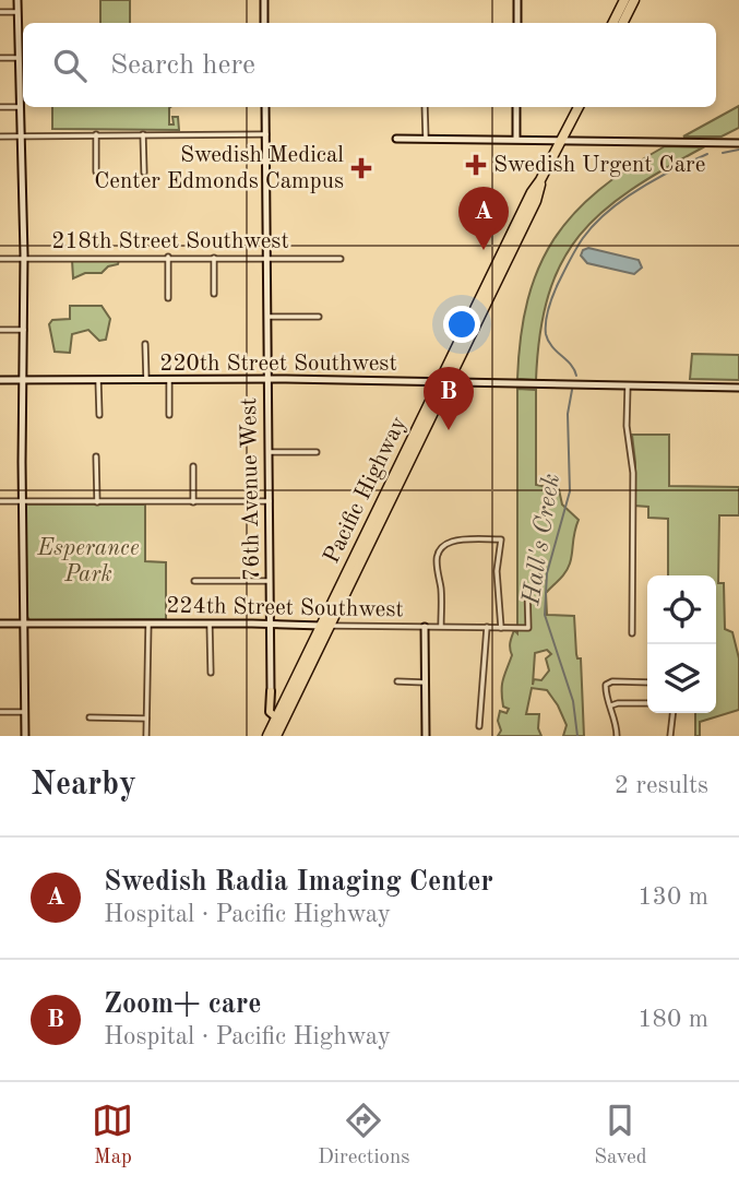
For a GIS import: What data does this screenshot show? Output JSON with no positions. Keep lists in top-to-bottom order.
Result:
{
  "streets": {
    "highway": ["Pacific Highway"],
    "street": [
      "218th Street Southwest",
      "220th Street Southwest",
      "76th Avenue West",
      "224th Street Southwest"
    ]
  },
  "crossings": [
    ["218th Street Southwest", "76th Avenue West"],
    ["220th Street Southwest", "76th Avenue West"],
    ["220th Street Southwest", "Pacific Highway"],
    ["76th Avenue West", "224th Street Southwest"],
    ["Pacific Highway", "224th Street Southwest"]
  ],
  "water": ["Hall's Creek"],
  "parks": ["Esperance Park"],
  "places": {
    "health": ["Swedish Urgent Care", "Swedish Medical Center Edmonds Campus"]
  },
  "page": {
    "search": "Search here",
    "pins": ["A", "B"],
    "heading": ["Nearby", "2 results"],
    "list": [
      {
        "mark": "A",
        "name": "Swedish Radia Imaging Center",
        "note": "Hospital · Pacific Highway",
        "value": "130 m"
      },
      {
        "mark": "B",
        "name": "Zoom+ care",
        "note": "Hospital · Pacific Highway",
        "value": "180 m"
      }
    ],
    "nav": ["Map", "Directions", "Saved"]
  }
}
